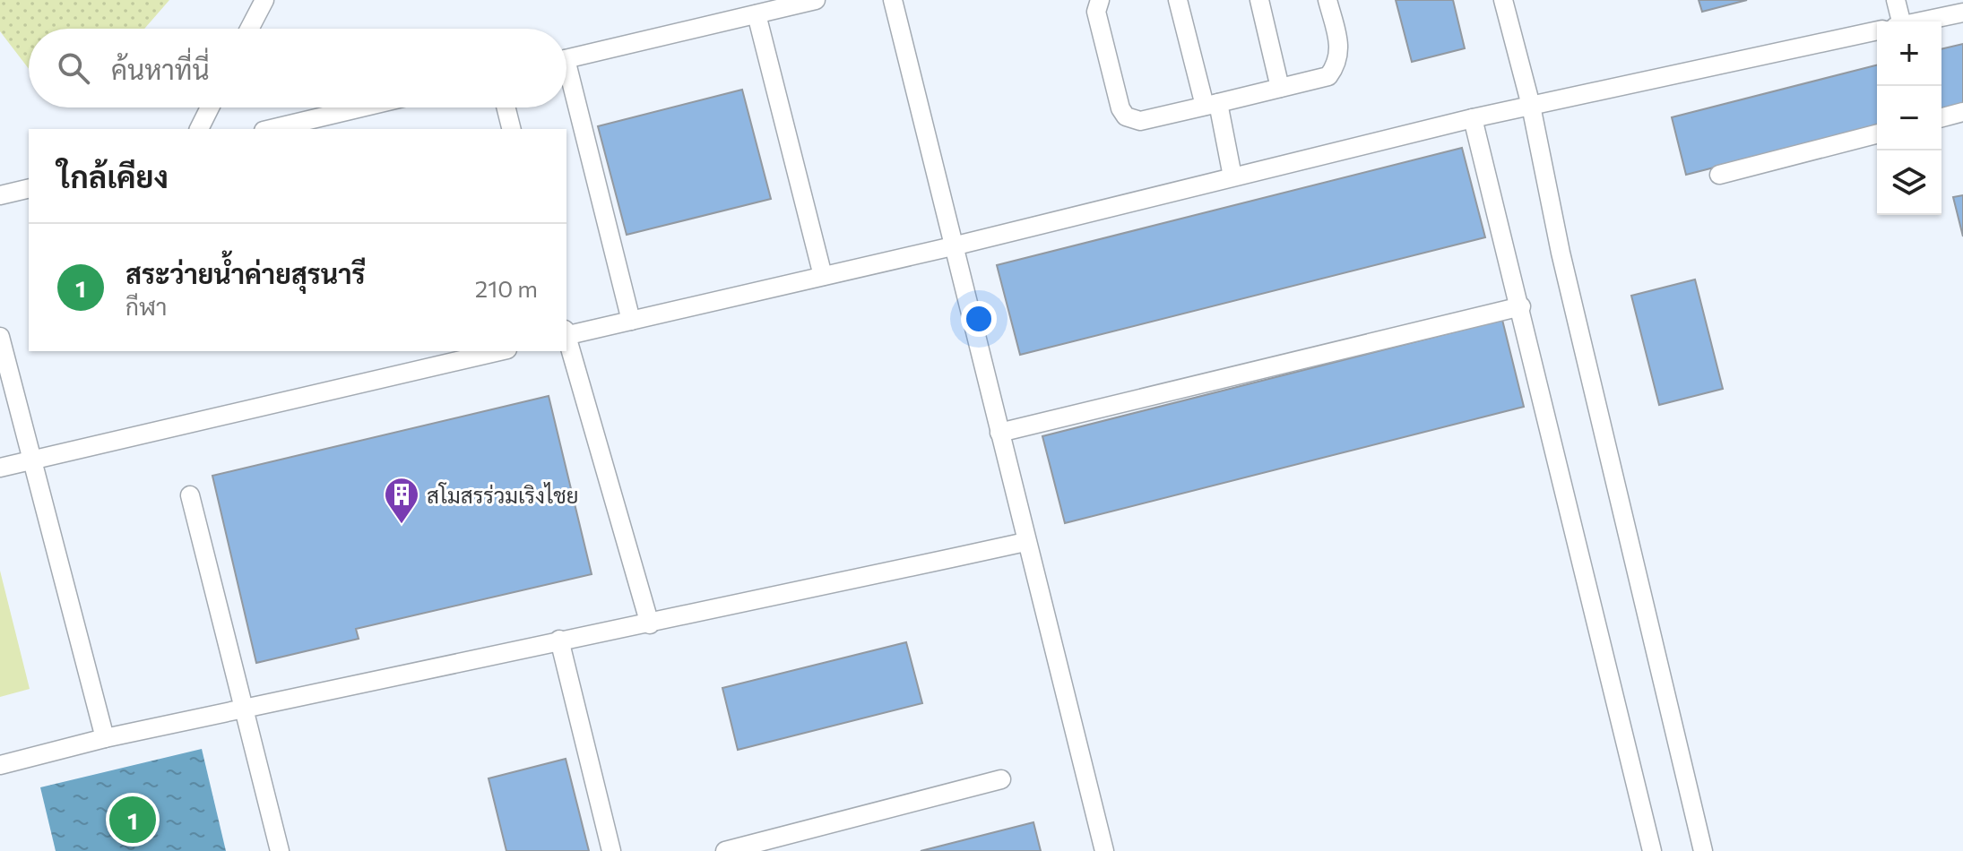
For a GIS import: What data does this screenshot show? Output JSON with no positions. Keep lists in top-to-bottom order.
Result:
{
  "places": {
    "building": ["สโมสรร่วมเริงไชย"]
  },
  "page": {
    "map_buttons": ["+", "−"],
    "search": "ค้นหาที่นี่",
    "heading": "ใกล้เคียง",
    "list": [
      {
        "mark": "1",
        "name": "สระว่ายนํ้าค่ายสุรนารี",
        "note": "กีฬา",
        "value": "210 m"
      }
    ],
    "pins": "1"
  }
}
